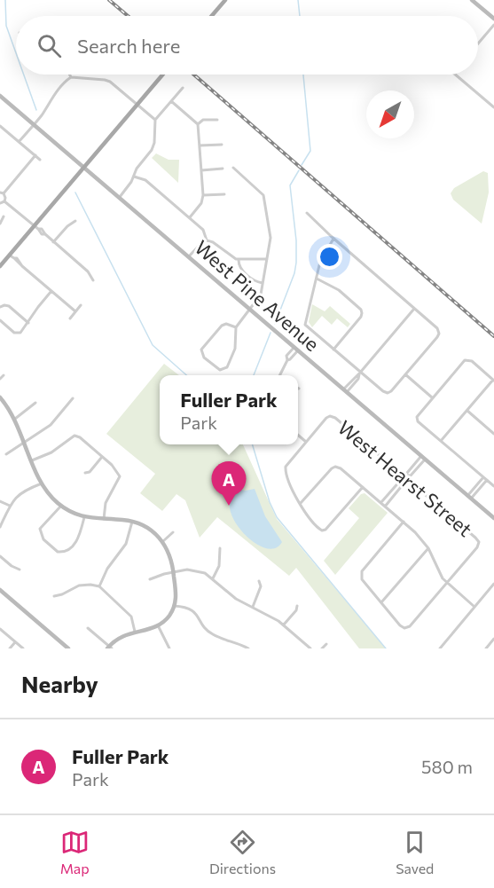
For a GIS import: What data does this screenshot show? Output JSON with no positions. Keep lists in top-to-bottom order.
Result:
{
  "streets": {
    "street": ["West Pine Avenue", "West Hearst Street"]
  },
  "north": "bottom left",
  "page": {
    "search": "Search here",
    "popup": ["Fuller Park", "Park"],
    "pins": "A",
    "heading": "Nearby",
    "list": [
      {
        "mark": "A",
        "name": "Fuller Park",
        "note": "Park",
        "value": "580 m"
      }
    ],
    "nav": ["Map", "Directions", "Saved"]
  }
}
